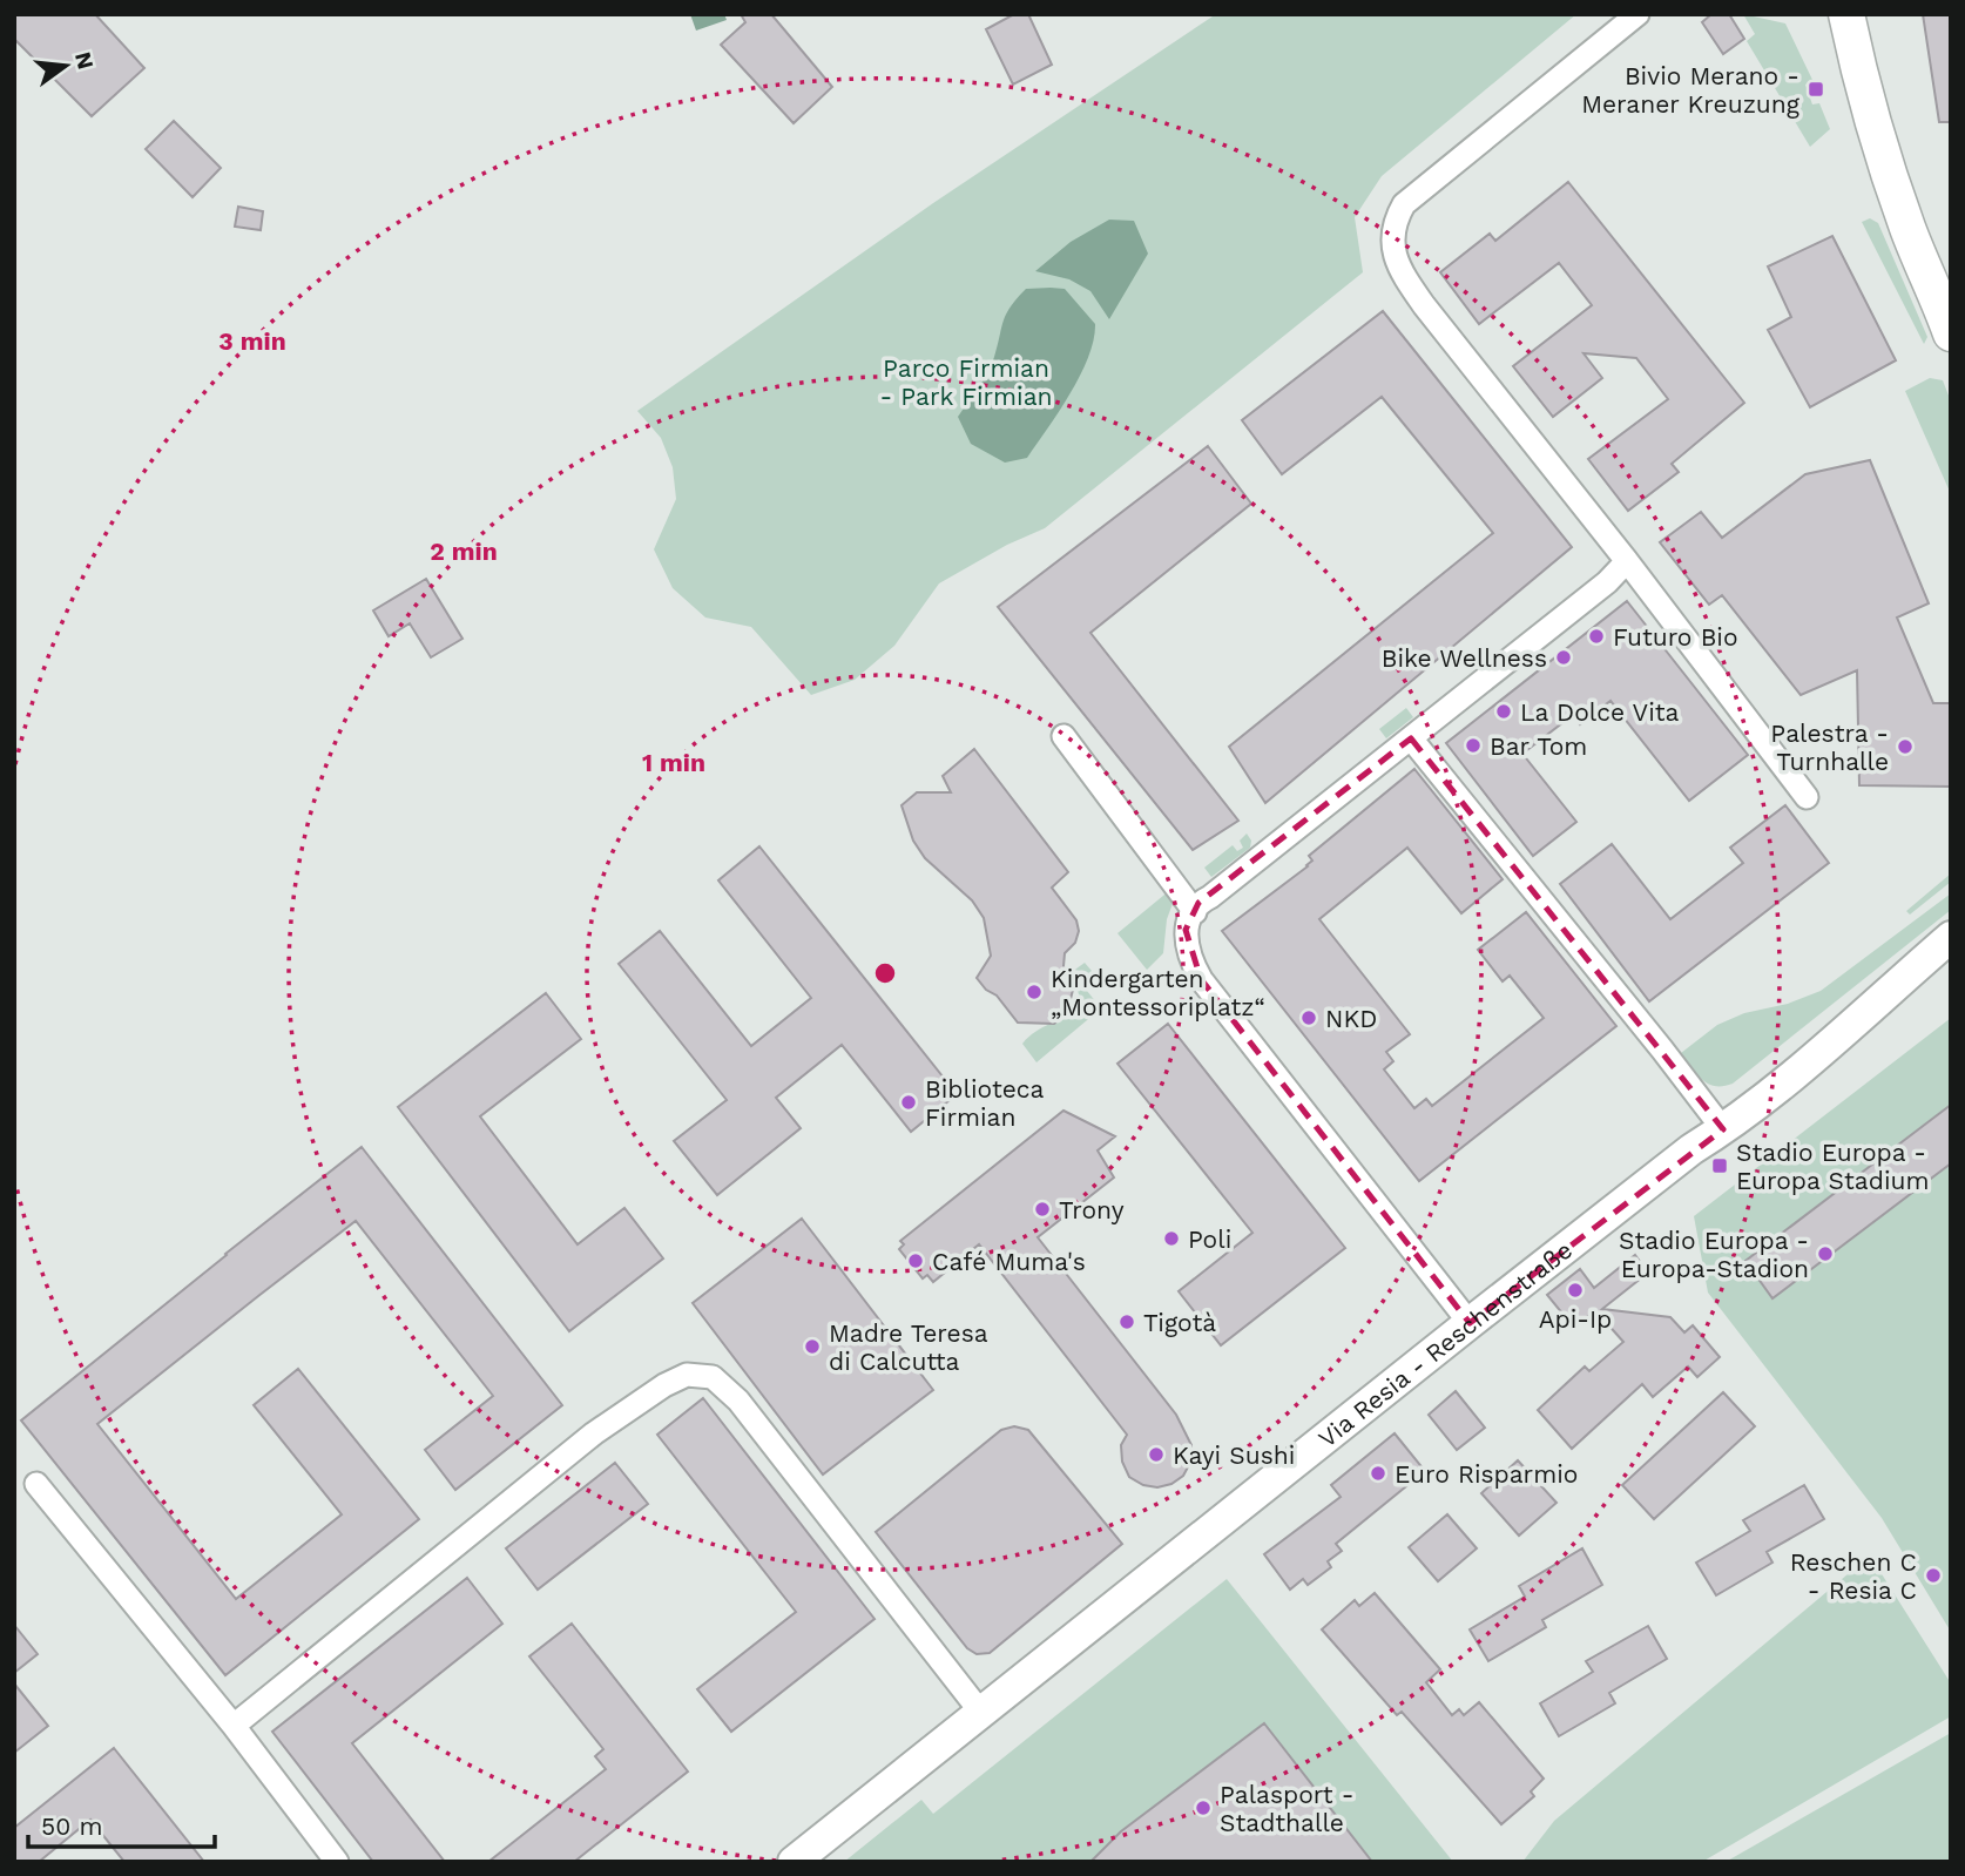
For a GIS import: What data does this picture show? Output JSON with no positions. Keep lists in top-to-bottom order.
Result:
{
  "streets": {
    "main road": ["Via Resia - Reschenstraße"]
  },
  "parks": ["Parco Firmian - Park Firmian"],
  "places": {
    "transit": ["Bivio Merano - Meraner Kreuzung", "Stadio Europa - Europa Stadium"],
    "other": [
      "Futuro Bio",
      "Bike Wellness",
      "La Dolce Vita",
      "Bar Tom",
      "Palestra - Turnhalle",
      "Kindergarten „Montessoriplatz“",
      "NKD",
      "Biblioteca Firmian",
      "Trony",
      "Poli",
      "Stadio Europa - Europa-Stadion",
      "Café Muma's",
      "Api-Ip",
      "Tigotà",
      "Madre Teresa di Calcutta",
      "Kayi Sushi",
      "Euro Risparmio",
      "Reschen C - Resia C",
      "Palasport - Stadthalle"
    ]
  },
  "scale_bar": "50 m",
  "north": "right",
  "rings": ["3 min", "2 min", "1 min"]
}
